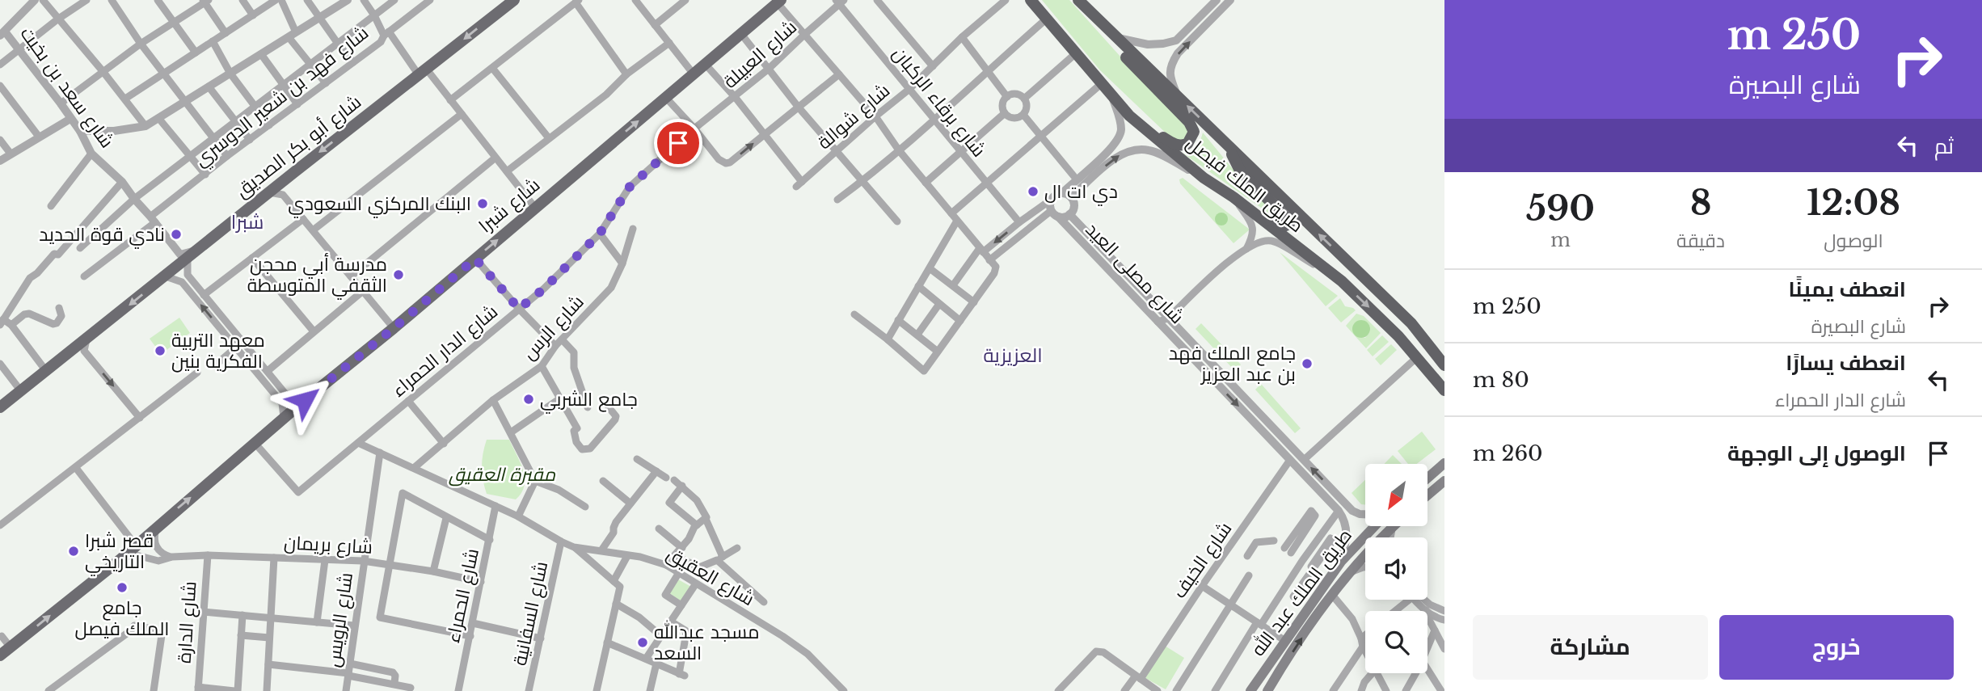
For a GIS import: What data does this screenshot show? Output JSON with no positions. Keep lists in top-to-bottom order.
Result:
{
  "streets": {
    "highway": ["طريق الملك فيصل"],
    "main road": ["شارع أبو بكر الصديق", "شارع شبرا", "طريق الملك عبد الله"],
    "street": [
      "شارع العبيلة",
      "شارع سعد بن بخيت",
      "شارع فهد بن شعير الدوسري",
      "شارع برقاء الركبان",
      "شارع شوالة",
      "شارع مصلى العيد",
      "شارع الرس",
      "شارع الدار الحمراء",
      "شارع بريمان",
      "شارع الخيف",
      "شارع العقيق",
      "شارع الحمراء",
      "شارع السفانية",
      "شارع الرويس",
      "شارع الدارة"
    ]
  },
  "crossings": [
    ["شارع العبيلة", "شارع برقاء الركبان"],
    ["شارع العبيلة", "شارع الدار الحمراء"],
    ["شارع سعد بن بخيت", "شارع فهد بن شعير الدوسري"],
    ["شارع سعد بن بخيت", "شارع أبو بكر الصديق"],
    ["شارع برقاء الركبان", "شارع شوالة"],
    ["شارع شبرا", "شارع الدار الحمراء"],
    ["شارع شبرا", "شارع بريمان"],
    ["شارع مصلى العيد", "شارع الخيف"],
    ["شارع مصلى العيد", "طريق الملك عبد الله"],
    ["شارع الرس", "شارع العقيق"],
    ["شارع الدار الحمراء", "شارع العقيق"],
    ["شارع بريمان", "شارع الحمراء"],
    ["شارع بريمان", "شارع الرويس"],
    ["شارع بريمان", "شارع الدارة"],
    ["شارع العقيق", "شارع الحمراء"],
    ["شارع العقيق", "شارع السفانية"],
    ["شارع العقيق", "شارع الرويس"]
  ],
  "one_way": ["شارع أبو بكر الصديق", "شارع شبرا"],
  "districts": ["شبرا", "العزيزية"],
  "parks": ["مقبرة العقيق"],
  "places": [
    "دي ات ال",
    "البنك المركزي السعودي",
    "نادي قوة الحديد",
    "مدرسة أبي محجن الثقفي المتوسطة",
    "معهد التربية الفكرية بنين",
    "جامع الملك فهد بن عبد العزيز",
    "جامع الشربي",
    "قصر شبرا التاريخي",
    "جامع الملك فيصل",
    "مسجد عبدالله السعد"
  ],
  "north": "bottom left",
  "page": {
    "turn": ["250 m", "شارع البصيرة"],
    "then": "ثم",
    "eta": [
      "12:08",
      "الوصول",
      "8",
      "دقيقة",
      "590",
      "m"
    ],
    "list": [
      {
        "name": "انعطف يمينًا",
        "note": "شارع البصيرة",
        "value": "250 m"
      },
      {
        "name": "انعطف يسارًا",
        "note": "شارع الدار الحمراء",
        "value": "80 m"
      },
      {
        "name": "الوصول إلى الوجهة",
        "value": "260 m"
      }
    ],
    "buttons": ["خروج", "مشاركة"]
  }
}
